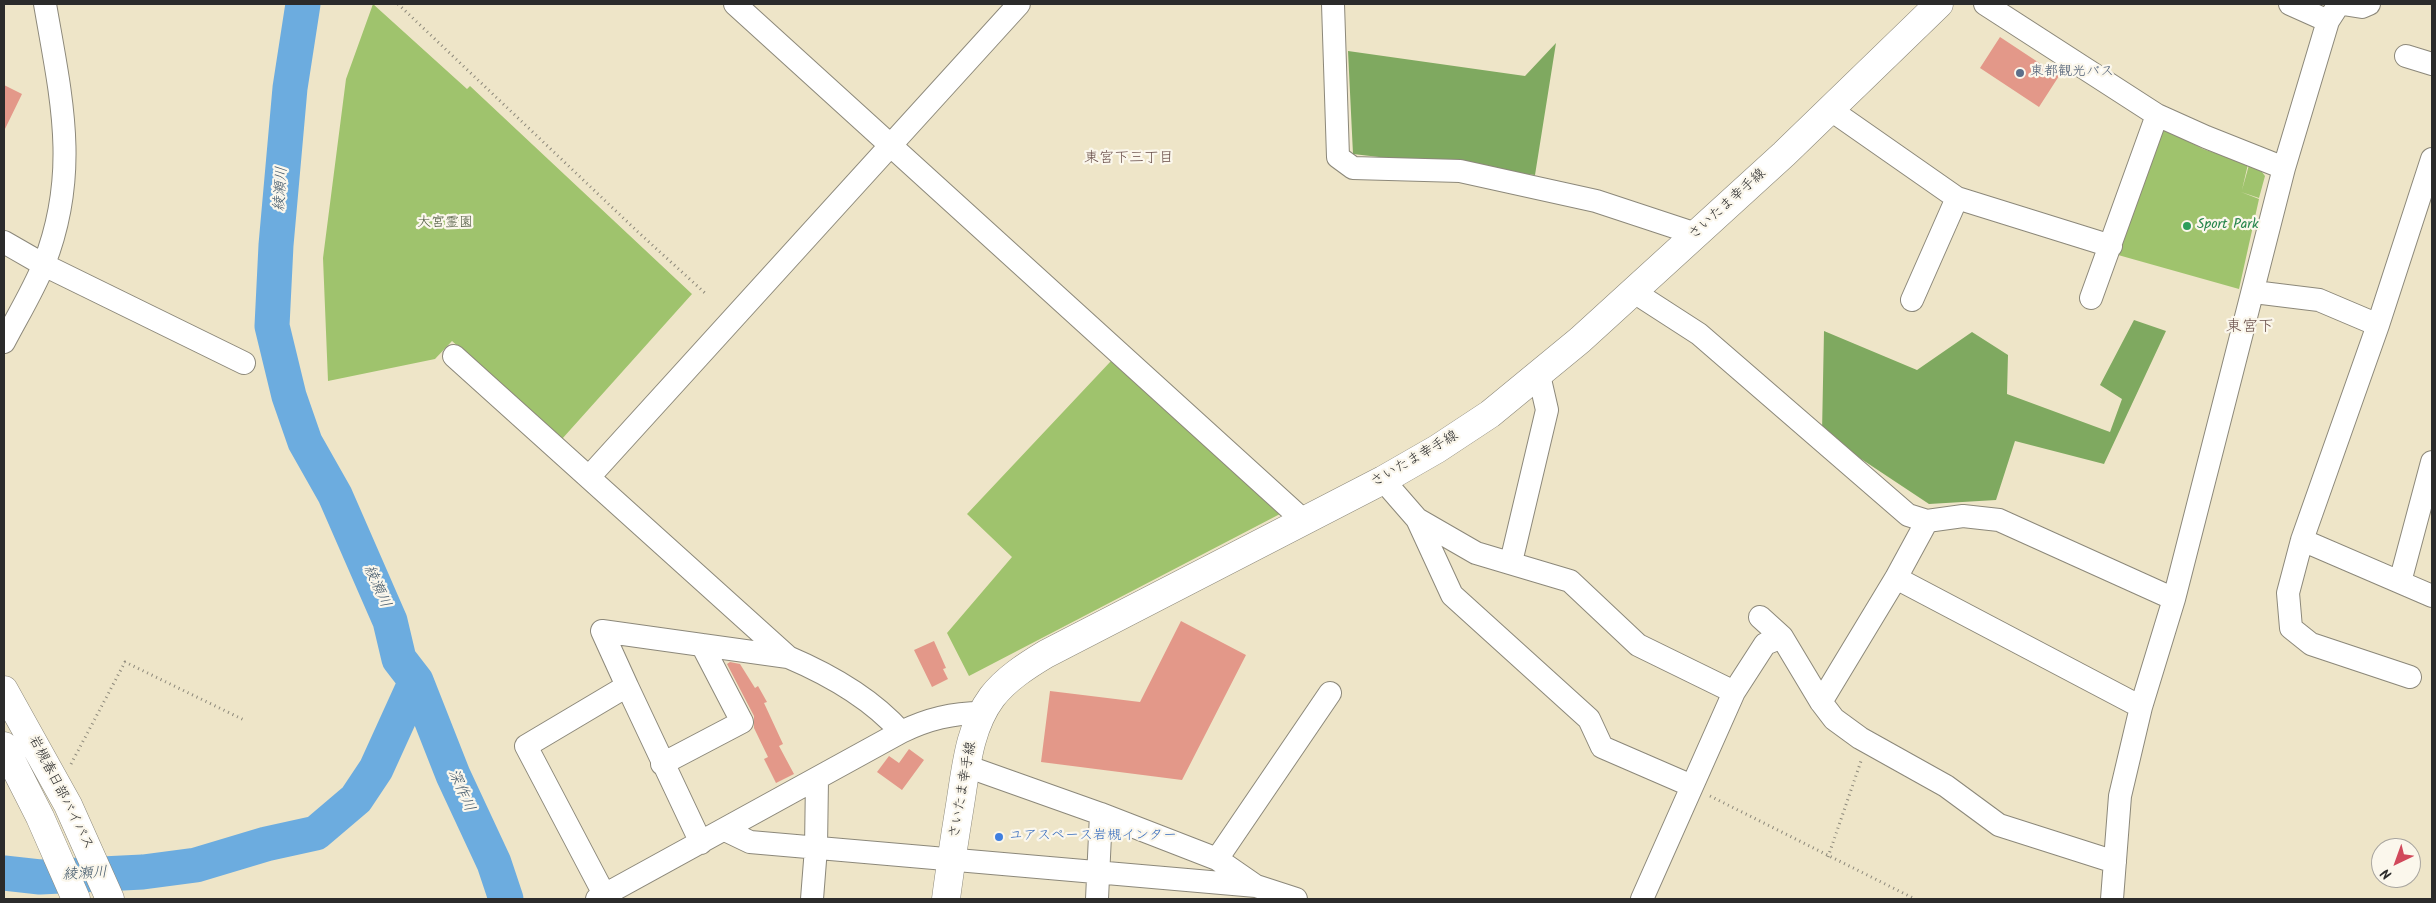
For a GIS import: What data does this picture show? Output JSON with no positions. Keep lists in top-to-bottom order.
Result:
{
  "streets": {
    "main road": ["さいたま幸手線", "岩槻春日部バイパス"]
  },
  "districts": ["東宮下三丁目", "東宮下"],
  "water": ["綾瀬川", "深作川"],
  "parks": ["大宮霊園"],
  "places": ["東都観光バス", "Sport Park", "ユアスペース岩槻インター"],
  "north": "bottom left"
}
